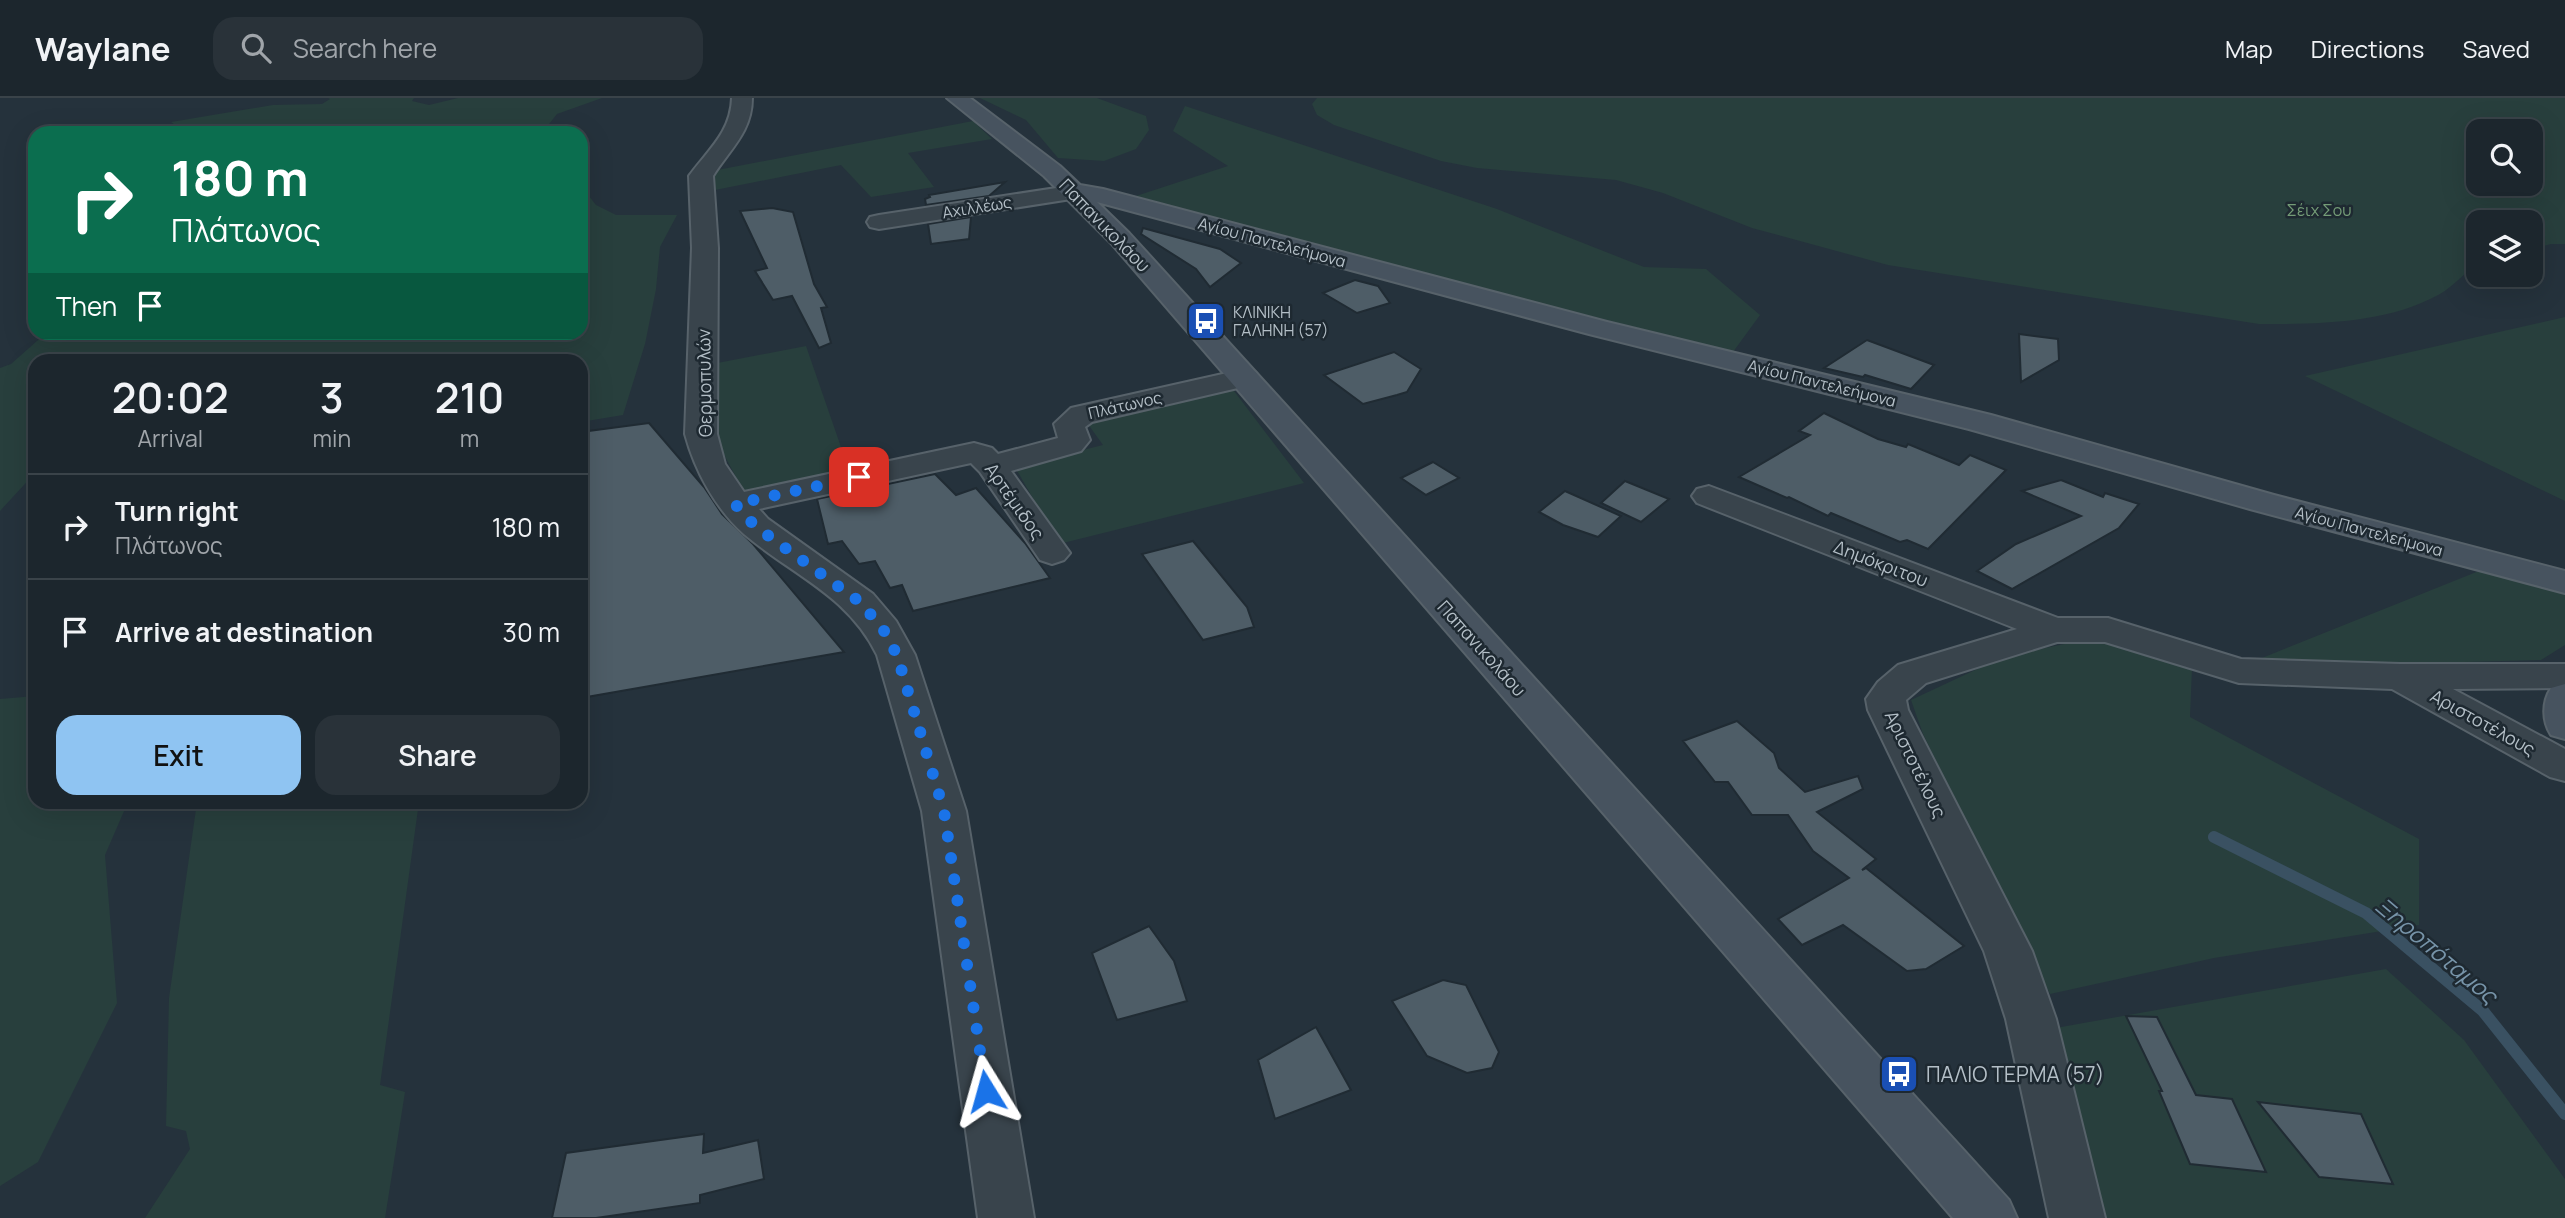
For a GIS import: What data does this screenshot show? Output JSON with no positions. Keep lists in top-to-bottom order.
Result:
{
  "streets": {
    "main road": ["Παπανικολάου", "Αγίου Παντελεήμονα"],
    "street": [
      "Αχιλλέως",
      "Θερμοπυλών",
      "Πλάτωνος",
      "Αρτέμιδος",
      "Δημόκριτου",
      "Αριστοτέλους"
    ]
  },
  "crossings": [
    ["Αχιλλέως", "Παπανικολάου"],
    ["Αχιλλέως", "Αγίου Παντελεήμονα"],
    ["Παπανικολάου", "Αγίου Παντελεήμονα"],
    ["Παπανικολάου", "Πλάτωνος"],
    ["Θερμοπυλών", "Πλάτωνος"],
    ["Πλάτωνος", "Αρτέμιδος"],
    ["Δημόκριτου", "Αριστοτέλους"]
  ],
  "water": ["Ξηροπόταμος"],
  "parks": ["Σέιχ Σου"],
  "places": {
    "bus stop": ["ΚΛΙΝΙΚΗ ΓΑΛΗΝΗ (57)", "ΠΑΛΙΟ ΤΕΡΜΑ (57)"]
  },
  "page": {
    "header": "Waylane",
    "search": "Search here",
    "nav": ["Map", "Directions", "Saved"],
    "turn": ["180 m", "Πλάτωνος"],
    "then": "Then",
    "eta": [
      "20:02",
      "Arrival",
      "3",
      "min",
      "210",
      "m"
    ],
    "list": [
      {
        "name": "Turn right",
        "note": "Πλάτωνος",
        "value": "180 m"
      },
      {
        "name": "Arrive at destination",
        "value": "30 m"
      }
    ],
    "buttons": ["Exit", "Share"]
  }
}
